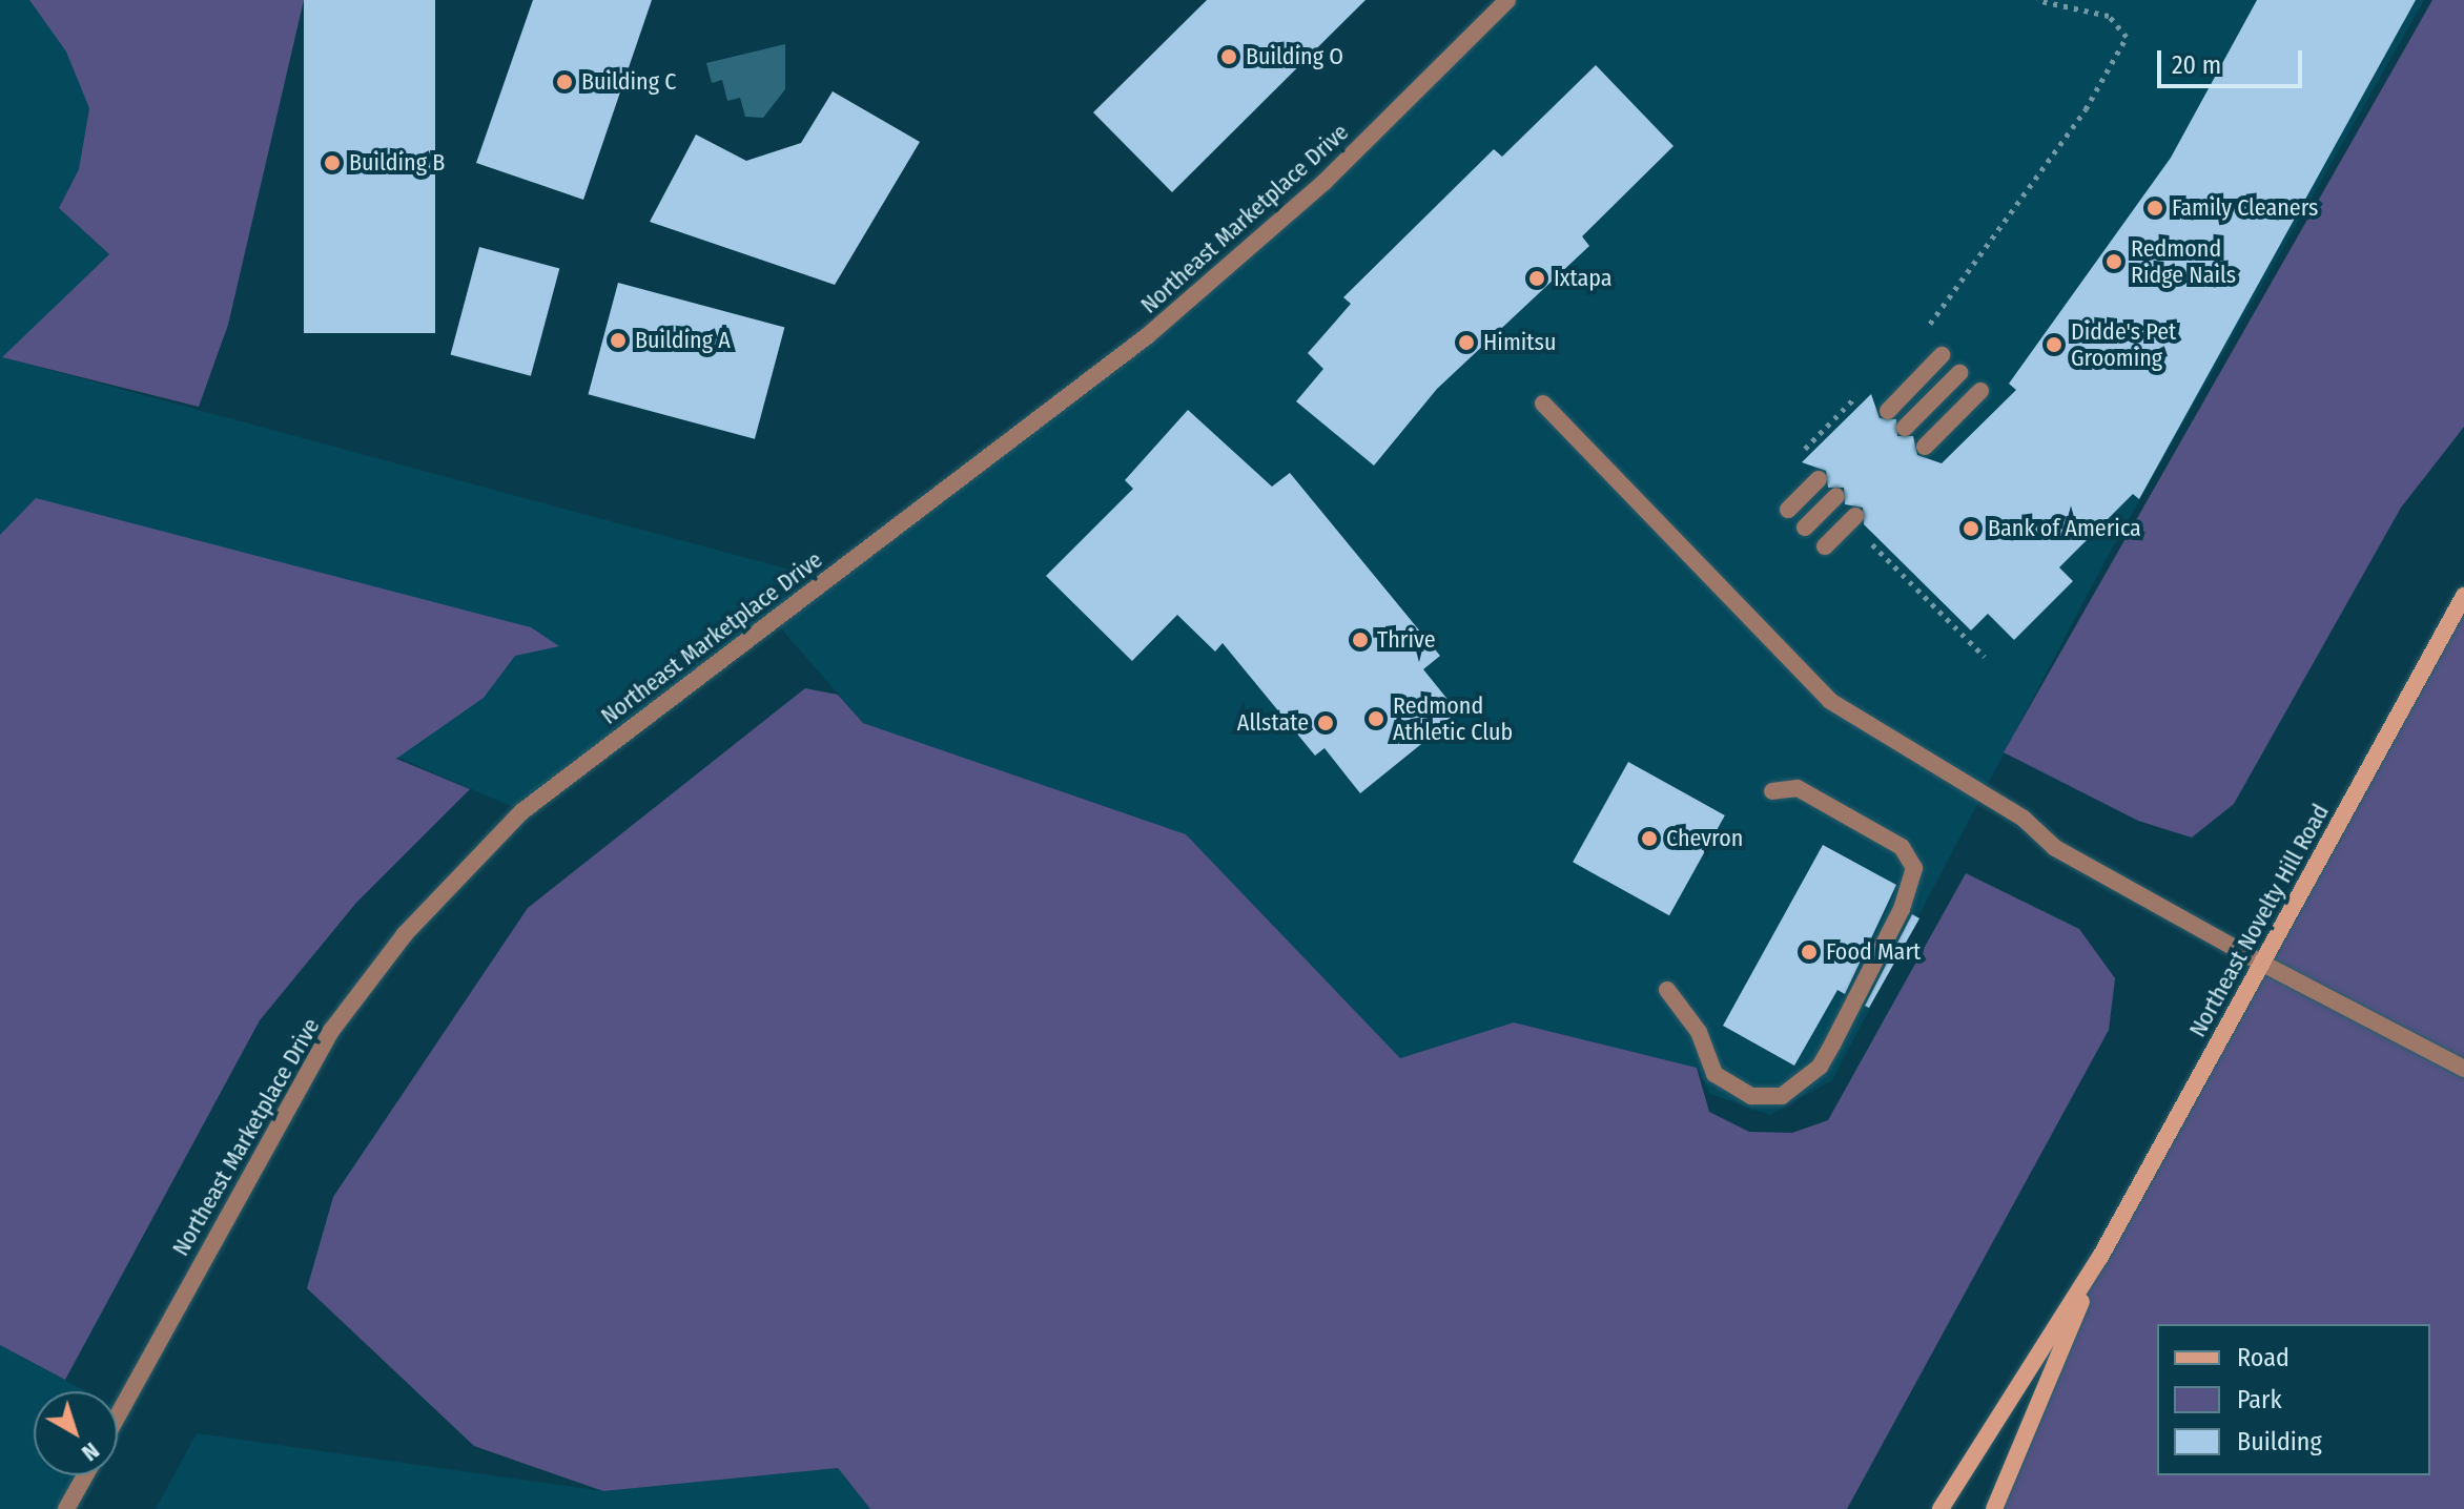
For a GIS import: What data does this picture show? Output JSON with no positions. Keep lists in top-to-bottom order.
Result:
{
  "streets": {
    "main road": ["Northeast Novelty Hill Road"],
    "street": ["Northeast Marketplace Drive"]
  },
  "places": [
    "Building O",
    "Building C",
    "Building B",
    "Family Cleaners",
    "Redmond Ridge Nails",
    "Ixtapa",
    "Building A",
    "Himitsu",
    "Didde's Pet Grooming",
    "Bank of America",
    "Thrive",
    "Redmond Athletic Club",
    "Allstate",
    "Chevron",
    "Food Mart"
  ],
  "legend": ["Road", "Park", "Building"],
  "scale_bar": "20 m",
  "north": "bottom right"
}
